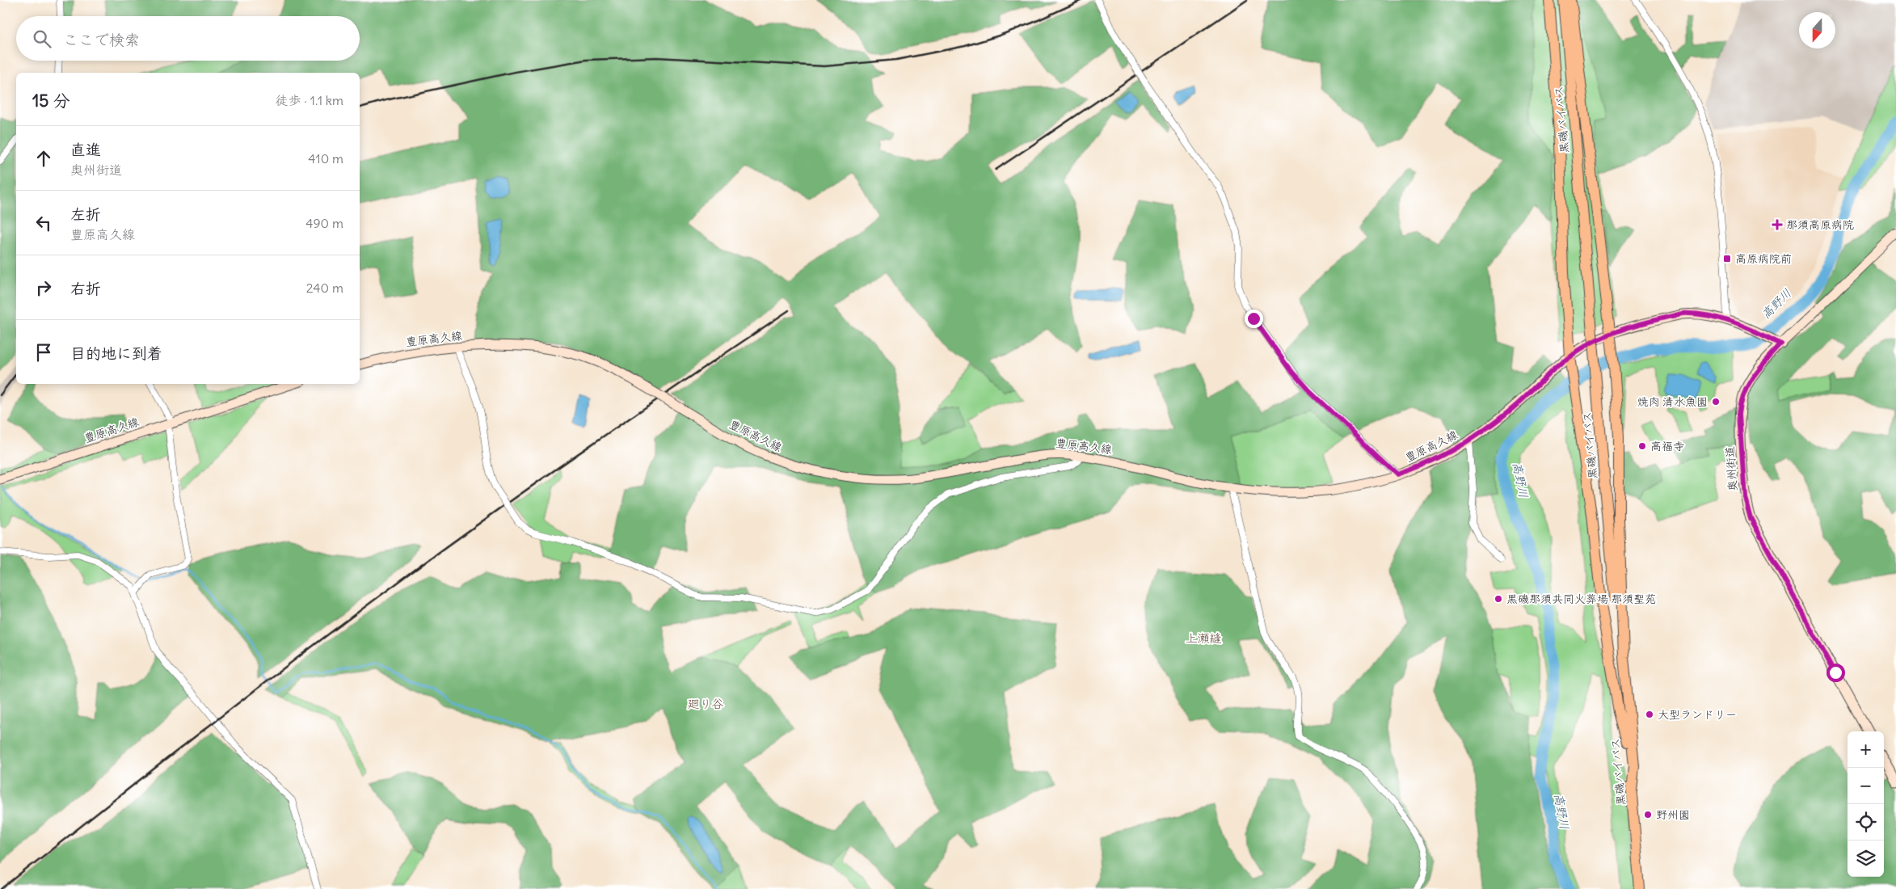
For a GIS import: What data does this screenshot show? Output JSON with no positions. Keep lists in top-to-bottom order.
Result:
{
  "streets": {
    "highway": ["黒磯バイパス"],
    "main road": ["豊原高久線", "奥州街道"]
  },
  "crossings": [
    ["豊原高久線", "奥州街道"]
  ],
  "districts": ["上瀬縫", "廻り谷"],
  "water": ["高野川"],
  "places": {
    "health": ["那須高原病院"],
    "transit": ["高原病院前"],
    "other": [
      "焼肉 清水魚園",
      "高福寺",
      "黒磯那須共同火葬場 那須聖苑",
      "大型ランドリー",
      "野州園"
    ]
  },
  "north": "bottom",
  "page": {
    "search": "ここで検索",
    "heading": ["15 分", "徒歩 · 1.1 km"],
    "list": [
      ["直進", "奥州街道", "410 m"],
      ["左折", "豊原高久線", "490 m"],
      ["右折", "240 m"],
      "目的地に到着"
    ],
    "map_buttons": ["+", "−"]
  }
}
